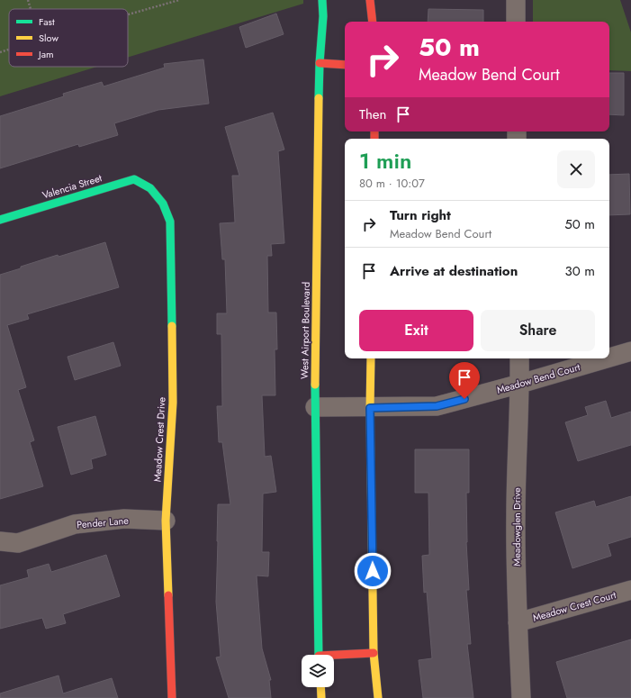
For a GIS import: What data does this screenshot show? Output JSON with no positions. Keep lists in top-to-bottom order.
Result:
{
  "streets": {
    "main road": ["Valencia Street", "West Airport Boulevard", "Meadow Crest Drive"],
    "street": [
      "Meadow Bend Court",
      "Pender Lane",
      "Meadowglen Drive",
      "Meadow Crest Court"
    ]
  },
  "crossings": [
    ["Valencia Street", "Meadow Crest Drive"],
    ["West Airport Boulevard", "Meadow Bend Court"],
    ["Meadow Bend Court", "Meadowglen Drive"],
    ["Meadow Crest Drive", "Pender Lane"],
    ["Meadowglen Drive", "Meadow Crest Court"]
  ],
  "legend": ["Fast", "Slow", "Jam"],
  "page": {
    "turn": ["50 m", "Meadow Bend Court"],
    "then": "Then",
    "heading": ["1 min", "80 m · 10:07"],
    "list": [
      {
        "name": "Turn right",
        "note": "Meadow Bend Court",
        "value": "50 m"
      },
      {
        "name": "Arrive at destination",
        "value": "30 m"
      }
    ],
    "buttons": ["Exit", "Share"]
  }
}
